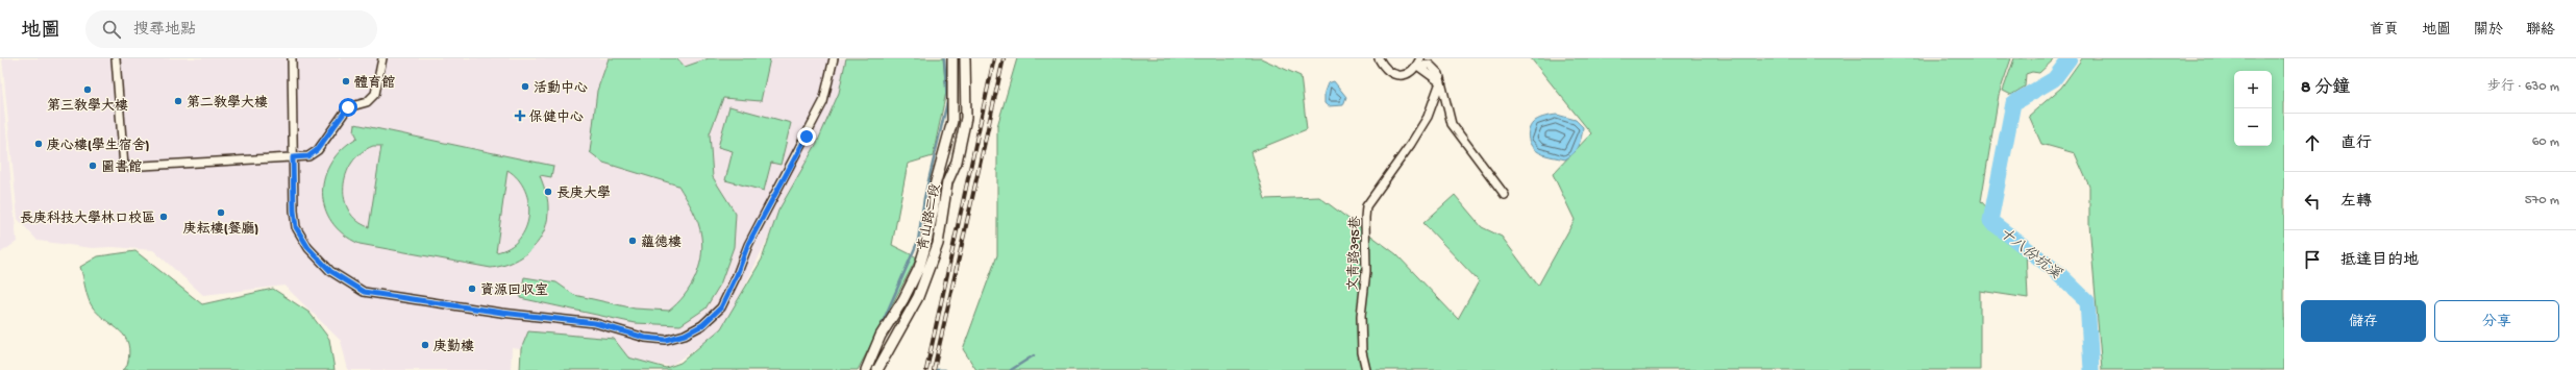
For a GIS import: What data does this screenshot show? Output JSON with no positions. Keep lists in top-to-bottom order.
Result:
{
  "streets": {
    "street": ["青山路二段", "文青路395巷"]
  },
  "water": ["十八份坑溪"],
  "places": {
    "other": [
      "體育館",
      "活動中心",
      "第三教學大樓",
      "第二教學大樓",
      "庚心樓(學生宿舍)",
      "圖書館",
      "長庚大學",
      "庚耘樓(餐廳)",
      "長庚科技大學林口校區",
      "蘊德樓",
      "資源回収室",
      "庚勤樓"
    ],
    "health": ["保健中心"]
  },
  "page": {
    "header": "地圖",
    "search": "搜尋地點",
    "nav": [
      "首頁",
      "地圖",
      "關於",
      "聯絡"
    ],
    "heading": ["8 分鐘", "步行 · 630 m"],
    "map_buttons": ["+", "−"],
    "list": [
      ["直行", "60 m"],
      ["左轉", "570 m"],
      "抵達目的地"
    ],
    "buttons": ["儲存", "分享"]
  }
}
